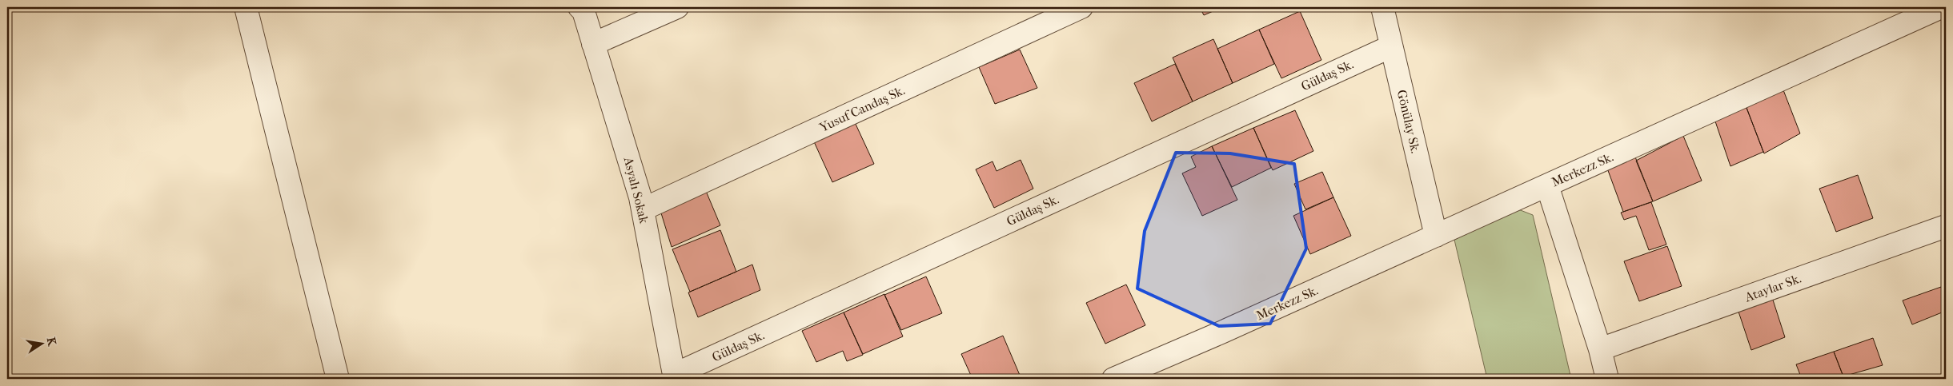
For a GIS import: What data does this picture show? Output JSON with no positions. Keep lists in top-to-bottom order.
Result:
{
  "streets": {
    "street": [
      "Güldaş Sk.",
      "Yusuf Candaş Sk.",
      "Gönülay Sk.",
      "Merkezz Sk.",
      "Asyalı Sokak",
      "Ataylar Sk."
    ]
  },
  "crossings": [
    ["Güldaş Sk.", "Gönülay Sk."],
    ["Güldaş Sk.", "Asyalı Sokak"],
    ["Yusuf Candaş Sk.", "Asyalı Sokak"],
    ["Gönülay Sk.", "Merkezz Sk."]
  ],
  "north": "right"
}
